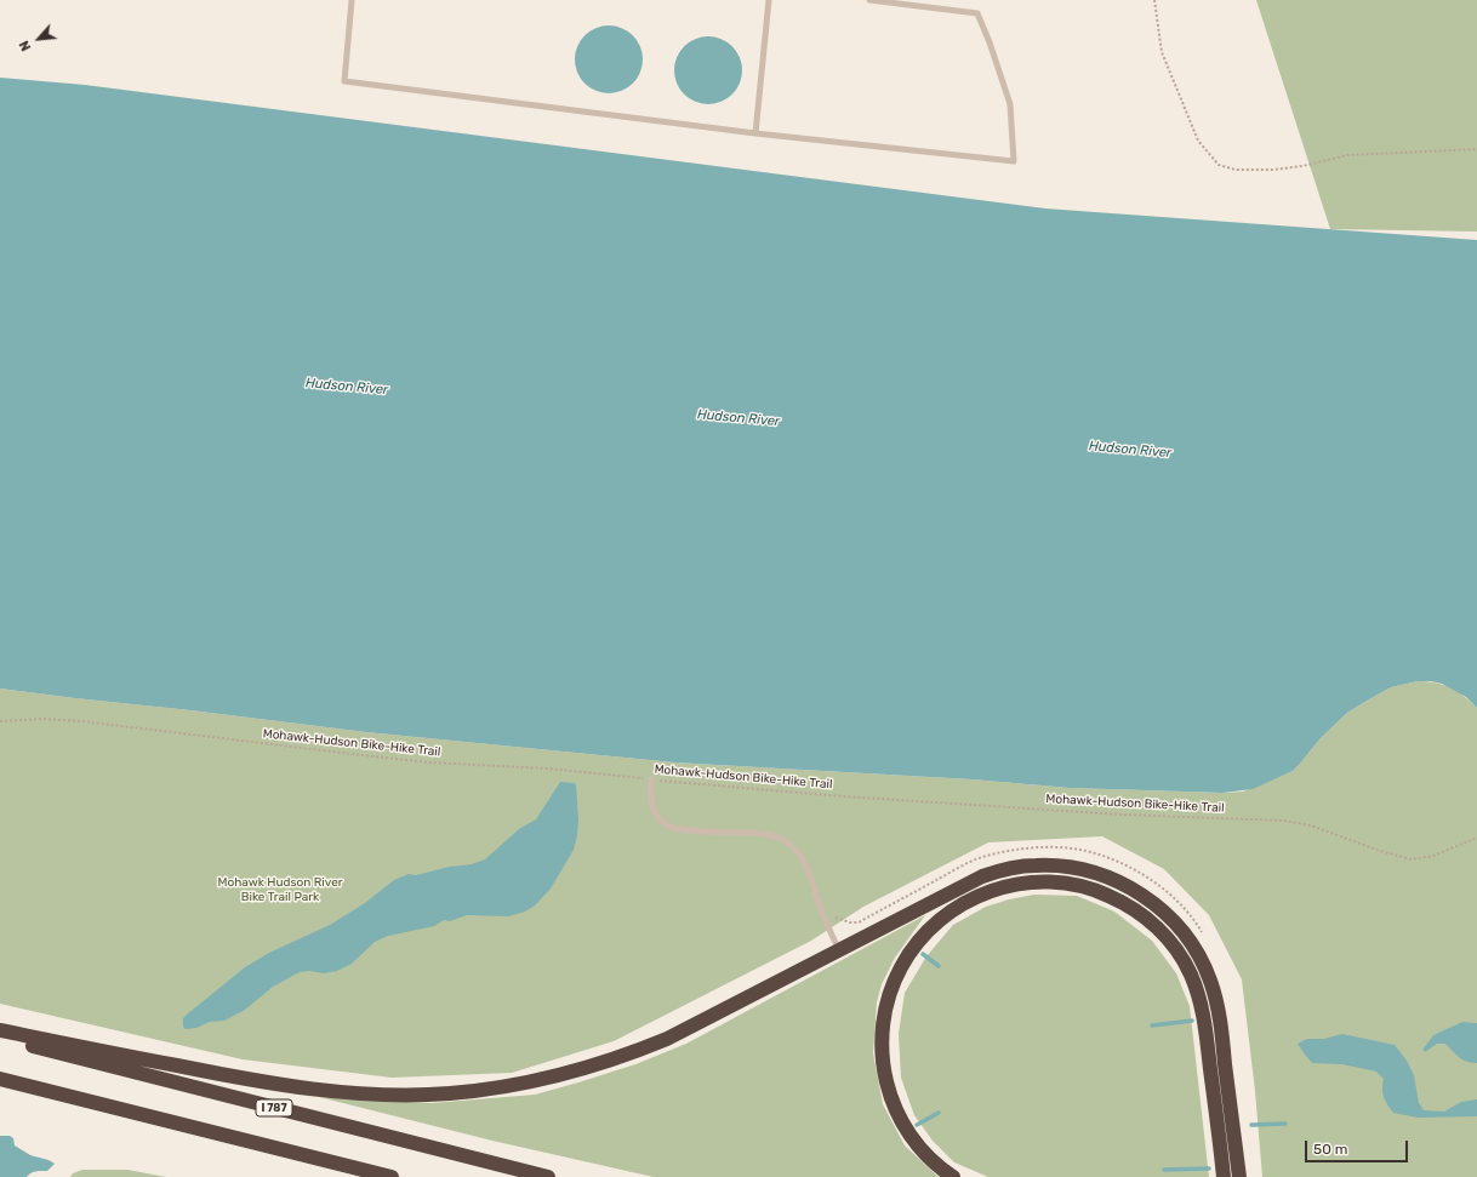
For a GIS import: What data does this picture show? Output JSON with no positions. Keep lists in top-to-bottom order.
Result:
{
  "streets": {
    "highway": ["I 787"],
    "path": ["Mohawk-Hudson Bike-Hike Trail"]
  },
  "water": ["Hudson River"],
  "parks": ["Mohawk Hudson River Bike Trail Park"],
  "scale_bar": "50 m",
  "north": "bottom left"
}
